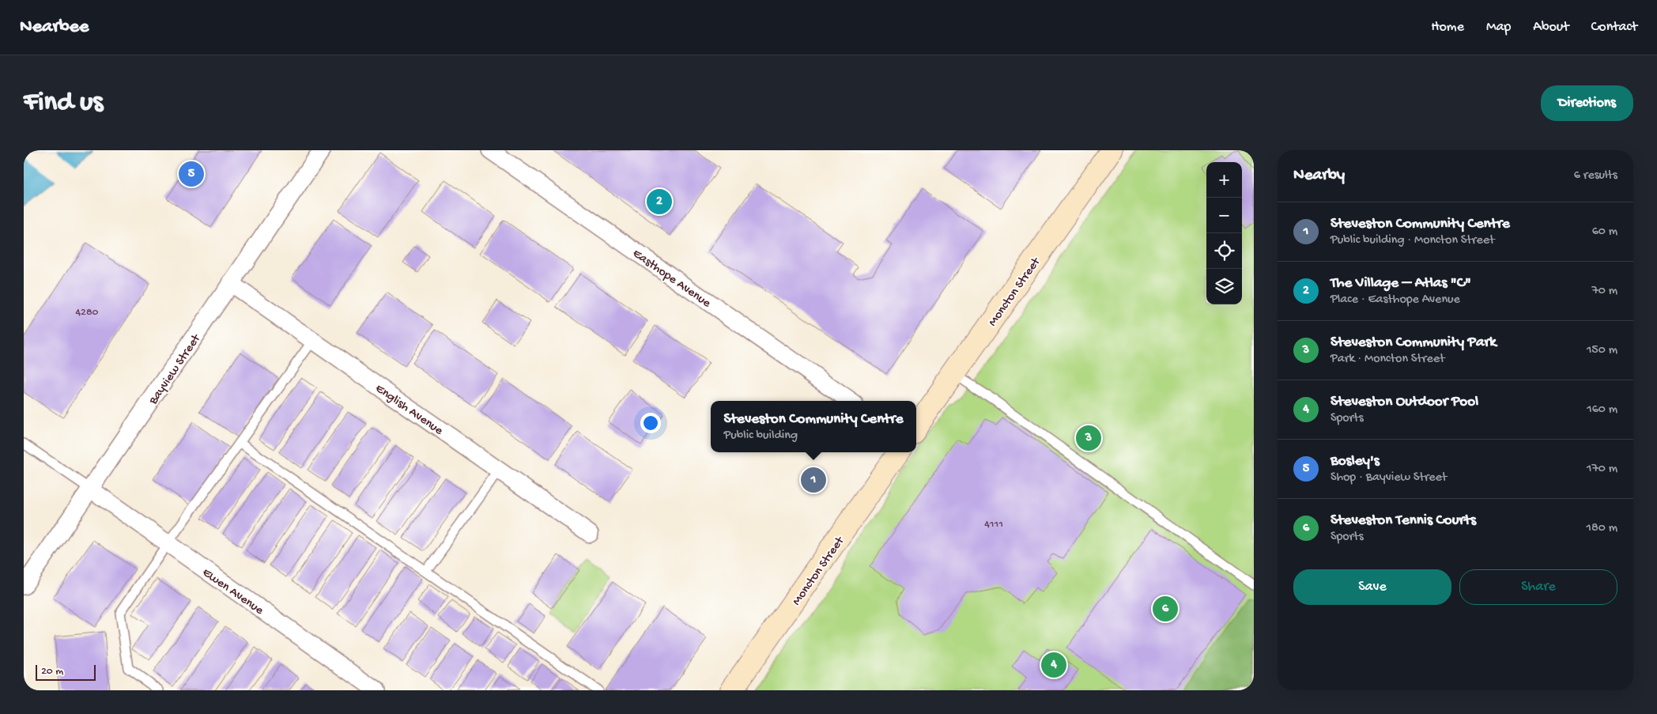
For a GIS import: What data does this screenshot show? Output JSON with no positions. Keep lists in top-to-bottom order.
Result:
{
  "streets": {
    "street": [
      "Easthope Avenue",
      "Moncton Street",
      "Bayview Street",
      "English Avenue",
      "Ewen Avenue"
    ]
  },
  "crossings": [
    ["Bayview Street", "English Avenue"],
    ["Bayview Street", "Ewen Avenue"]
  ],
  "house_numbers": ["4280", "4111"],
  "scale_bar": "20 m",
  "page": {
    "header": "Nearbee",
    "nav": [
      "Home",
      "Map",
      "About",
      "Contact"
    ],
    "buttons": [
      "Directions",
      ["Save", "Share"]
    ],
    "title": "Find us",
    "heading": ["Nearby", "6 results"],
    "pins": [
      "5",
      "2",
      "3",
      "1",
      "6",
      "4"
    ],
    "map_buttons": ["+", "−"],
    "list": [
      {
        "mark": "1",
        "name": "Steveston Community Centre",
        "note": "Public building · Moncton Street",
        "value": "60 m"
      },
      {
        "mark": "2",
        "name": "The Village – Atlas \"C\"",
        "note": "Place · Easthope Avenue",
        "value": "70 m"
      },
      {
        "mark": "3",
        "name": "Steveston Community Park",
        "note": "Park · Moncton Street",
        "value": "150 m"
      },
      {
        "mark": "4",
        "name": "Steveston Outdoor Pool",
        "note": "Sports",
        "value": "160 m"
      },
      {
        "mark": "5",
        "name": "Bosley's",
        "note": "Shop · Bayview Street",
        "value": "170 m"
      },
      {
        "mark": "6",
        "name": "Steveston Tennis Courts",
        "note": "Sports",
        "value": "180 m"
      }
    ],
    "popup": ["Steveston Community Centre", "Public building"],
    "scale": "20 m"
  }
}
